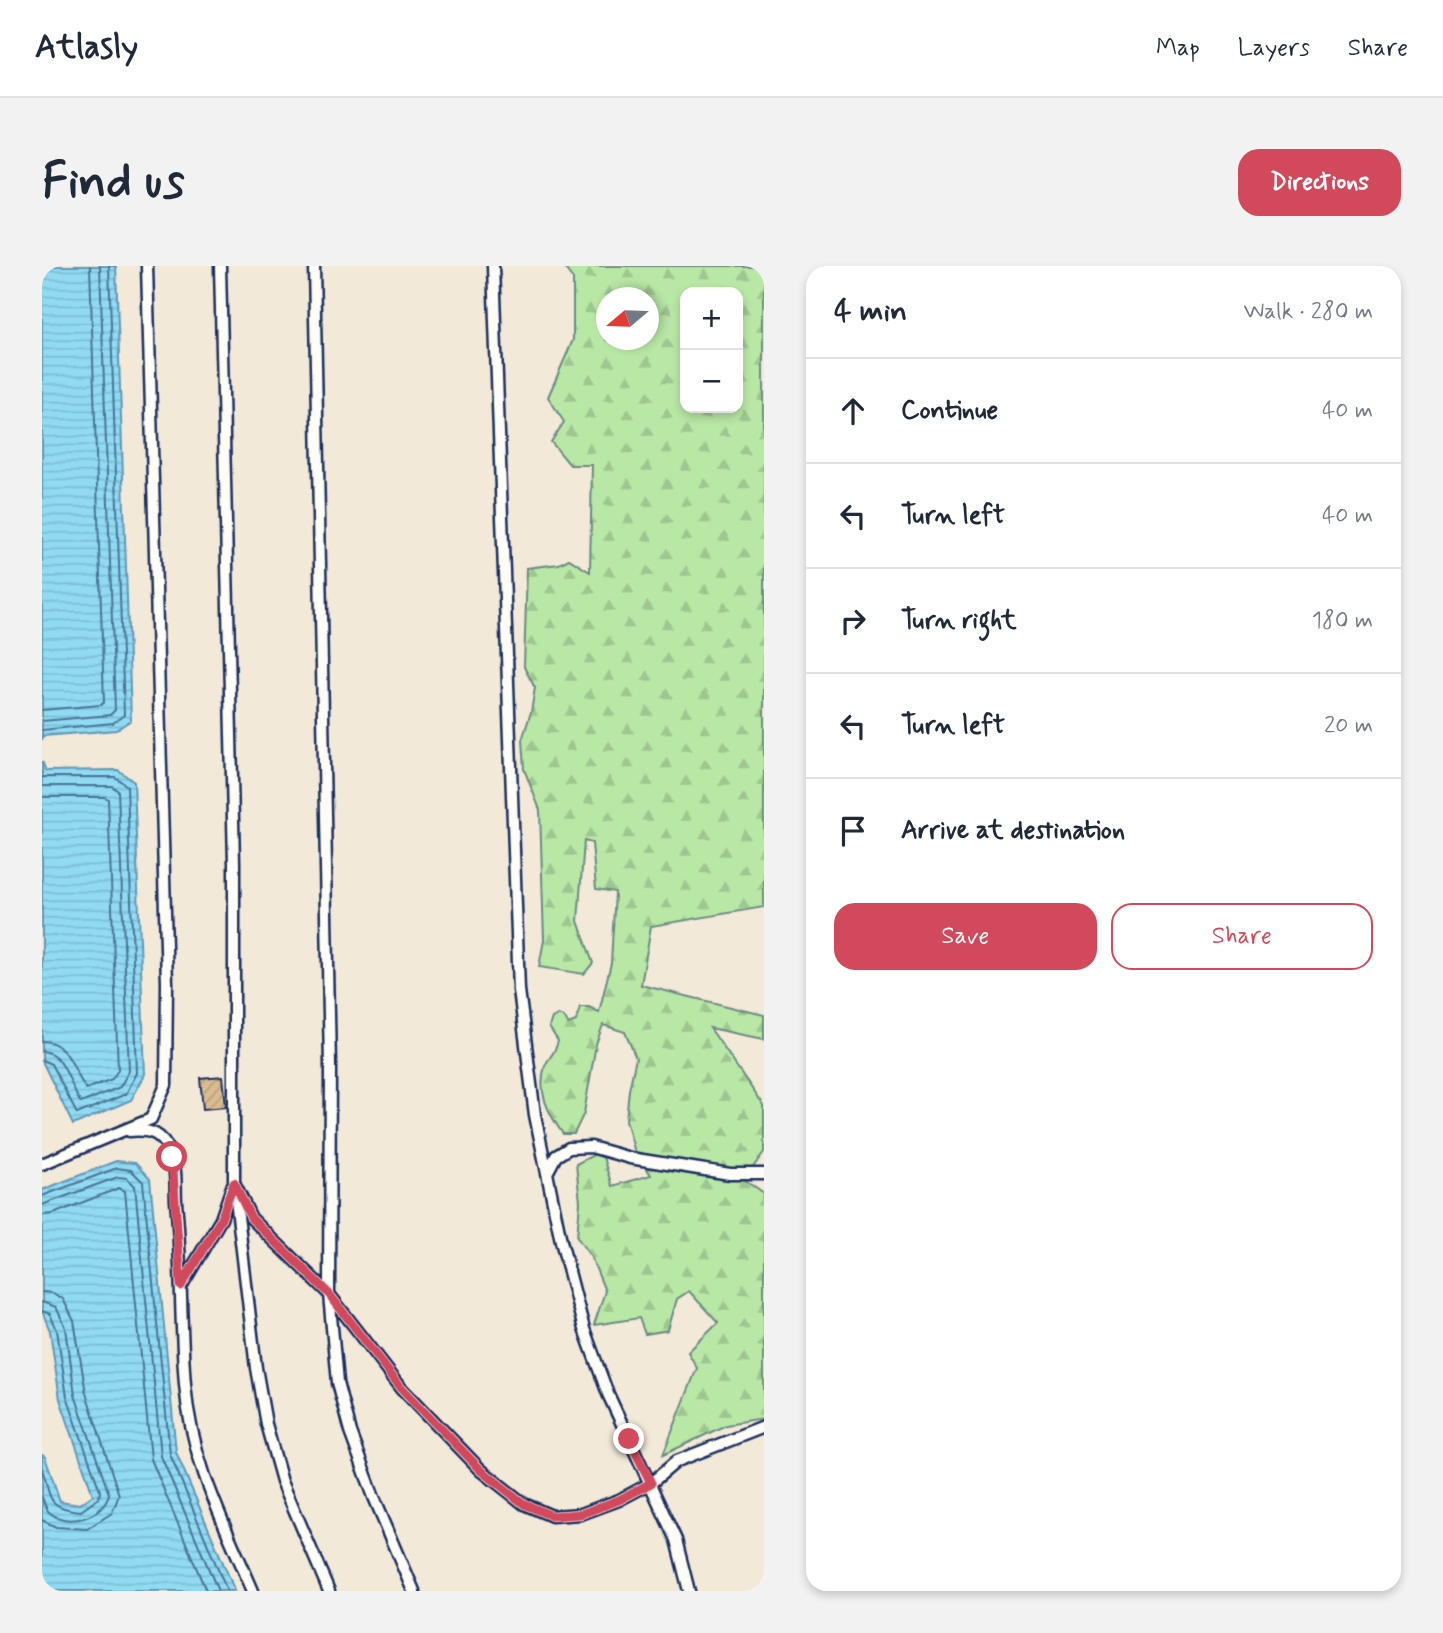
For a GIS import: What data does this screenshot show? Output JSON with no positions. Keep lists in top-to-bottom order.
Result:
{
  "north": "left",
  "page": {
    "header": "Atlasly",
    "nav": ["Map", "Layers", "Share"],
    "buttons": [
      "Directions",
      ["Save", "Share"]
    ],
    "title": "Find us",
    "heading": ["4 min", "Walk · 280 m"],
    "map_buttons": ["+", "−"],
    "list": [
      ["Continue", "40 m"],
      ["Turn left", "40 m"],
      ["Turn right", "180 m"],
      ["Turn left", "20 m"],
      "Arrive at destination"
    ]
  }
}
